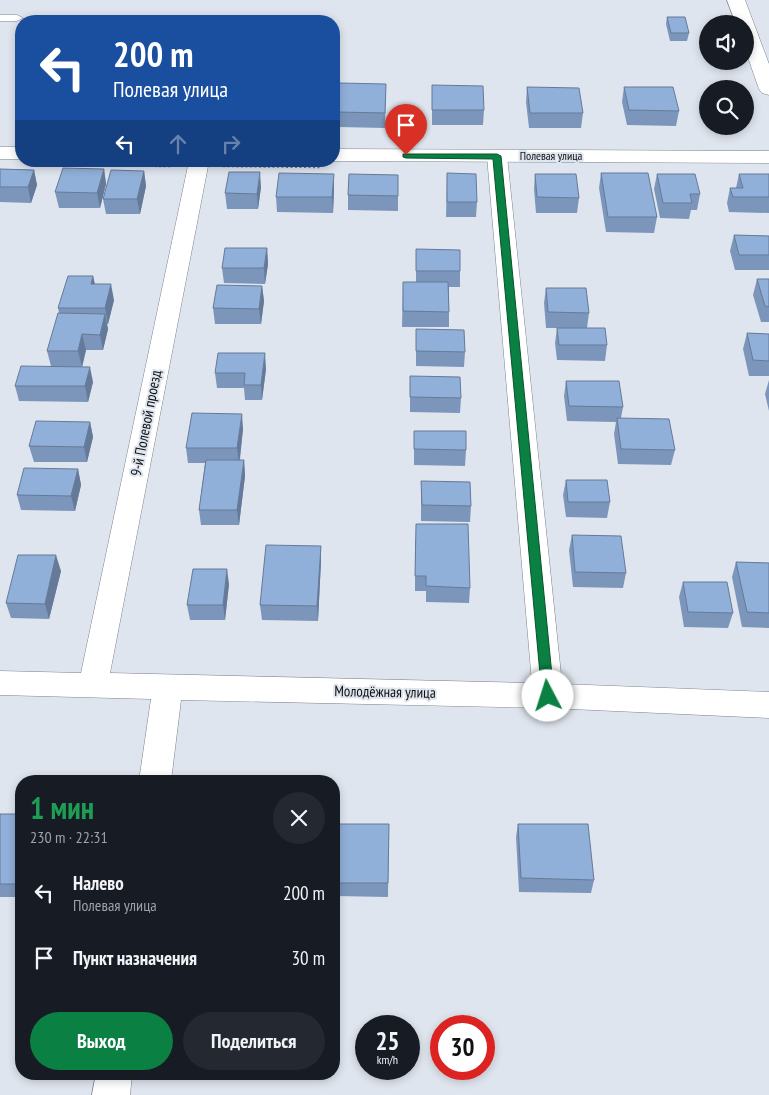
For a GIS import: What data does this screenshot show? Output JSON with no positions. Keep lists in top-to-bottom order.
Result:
{
  "streets": {
    "street": ["Полевая улица", "9-й Полевой проезд", "Молодёжная улица"]
  },
  "crossings": [
    ["9-й Полевой проезд", "Молодёжная улица"]
  ],
  "page": {
    "turn": ["200 m", "Полевая улица"],
    "heading": ["1 мин", "230 m · 22:31"],
    "list": [
      {
        "name": "Налево",
        "note": "Полевая улица",
        "value": "200 m"
      },
      {
        "name": "Пункт назначения",
        "value": "30 m"
      }
    ],
    "buttons": ["Выход", "Поделиться"],
    "speed": "25 km/h",
    "limit": "30"
  }
}
